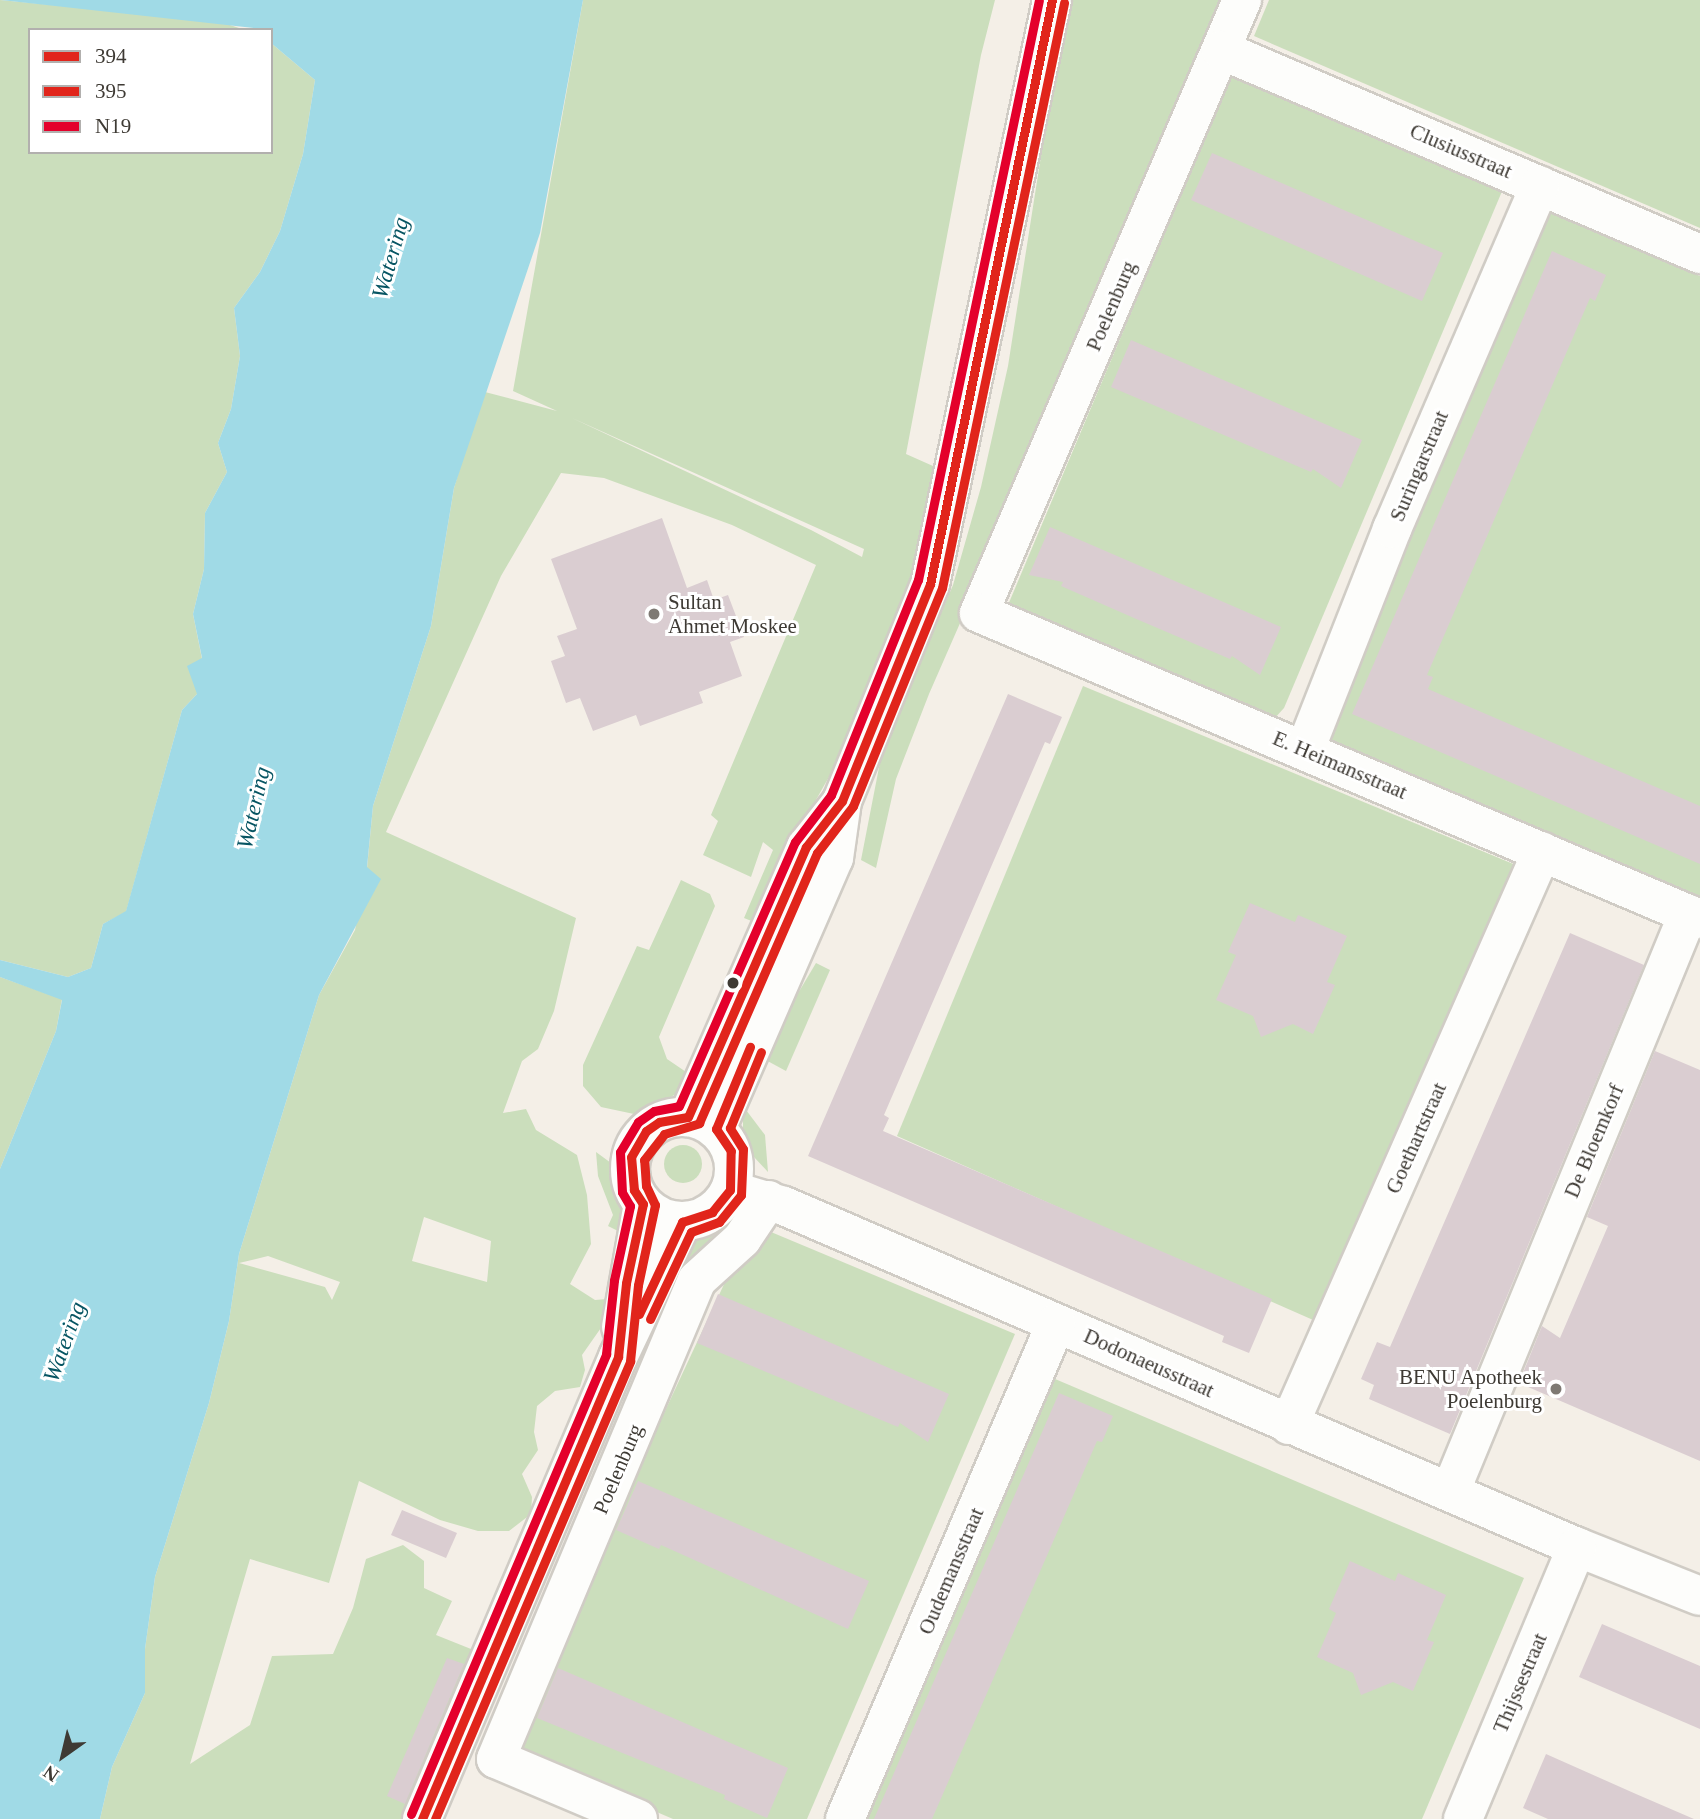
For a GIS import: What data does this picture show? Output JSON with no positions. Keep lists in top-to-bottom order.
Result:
{
  "streets": {
    "street": [
      "Clusiusstraat",
      "Poelenburg",
      "Suringarstraat",
      "E. Heimansstraat",
      "Goethartstraat",
      "De Bloemkorf",
      "Dodonaeusstraat",
      "Oudemansstraat",
      "Thijssestraat"
    ]
  },
  "crossings": [
    ["Clusiusstraat", "Poelenburg"],
    ["Clusiusstraat", "Suringarstraat"],
    ["Poelenburg", "E. Heimansstraat"],
    ["Poelenburg", "Dodonaeusstraat"],
    ["Suringarstraat", "E. Heimansstraat"],
    ["E. Heimansstraat", "Goethartstraat"],
    ["E. Heimansstraat", "De Bloemkorf"],
    ["Goethartstraat", "Dodonaeusstraat"],
    ["De Bloemkorf", "Dodonaeusstraat"],
    ["Dodonaeusstraat", "Oudemansstraat"],
    ["Dodonaeusstraat", "Thijssestraat"]
  ],
  "water": ["Watering"],
  "places": ["Sultan Ahmet Moskee", "BENU Apotheek Poelenburg"],
  "lines": ["transit line 394", "transit line N19", "transit line 395"],
  "legend": ["394", "395", "N19"],
  "north": "bottom left"
}
